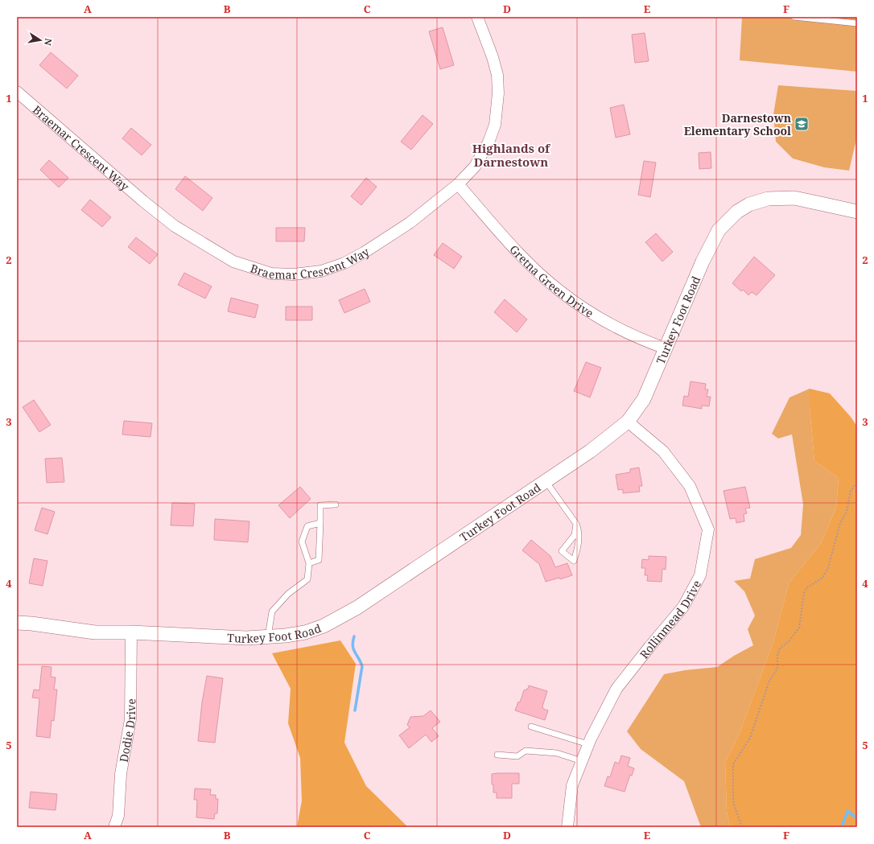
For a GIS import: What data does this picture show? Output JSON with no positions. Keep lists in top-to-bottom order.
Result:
{
  "streets": {
    "street": [
      "Braemar Crescent Way",
      "Gretna Green Drive",
      "Turkey Foot Road",
      "Rollinmead Drive",
      "Dodie Drive"
    ]
  },
  "crossings": [
    ["Braemar Crescent Way", "Gretna Green Drive"],
    ["Gretna Green Drive", "Turkey Foot Road"],
    ["Turkey Foot Road", "Rollinmead Drive"],
    ["Turkey Foot Road", "Dodie Drive"]
  ],
  "districts": ["Highlands of Darnestown"],
  "places": {
    "school or university": ["Darnestown Elementary School"]
  },
  "north": "right",
  "grid": {
    "columns": [
      "A",
      "B",
      "C",
      "D",
      "E",
      "F"
    ],
    "rows": [
      "1",
      "2",
      "3",
      "4",
      "5"
    ]
  }
}
